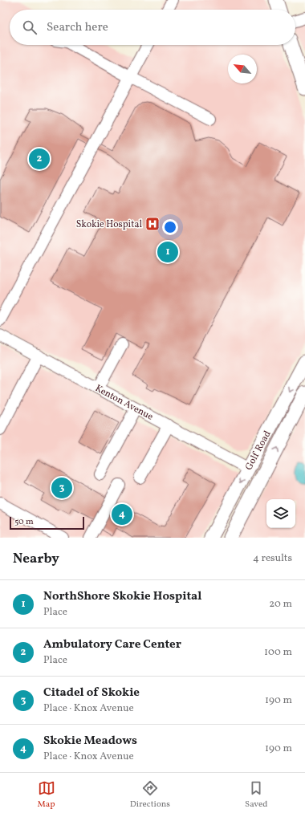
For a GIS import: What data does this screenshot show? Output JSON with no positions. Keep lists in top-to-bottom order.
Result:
{
  "streets": {
    "main road": ["Golf Road"],
    "street": ["Kenton Avenue"]
  },
  "crossings": [
    ["Kenton Avenue", "Golf Road"]
  ],
  "places": {
    "hospital": ["Skokie Hospital"]
  },
  "scale_bar": "50 m",
  "north": "top left",
  "page": {
    "search": "Search here",
    "pins": [
      "2",
      "1",
      "3",
      "4"
    ],
    "scale": "50 m",
    "heading": ["Nearby", "4 results"],
    "list": [
      {
        "mark": "1",
        "name": "NorthShore Skokie Hospital",
        "note": "Place",
        "value": "20 m"
      },
      {
        "mark": "2",
        "name": "Ambulatory Care Center",
        "note": "Place",
        "value": "100 m"
      },
      {
        "mark": "3",
        "name": "Citadel of Skokie",
        "note": "Place · Knox Avenue",
        "value": "190 m"
      },
      {
        "mark": "4",
        "name": "Skokie Meadows",
        "note": "Place · Knox Avenue",
        "value": "190 m"
      }
    ],
    "nav": ["Map", "Directions", "Saved"]
  }
}
